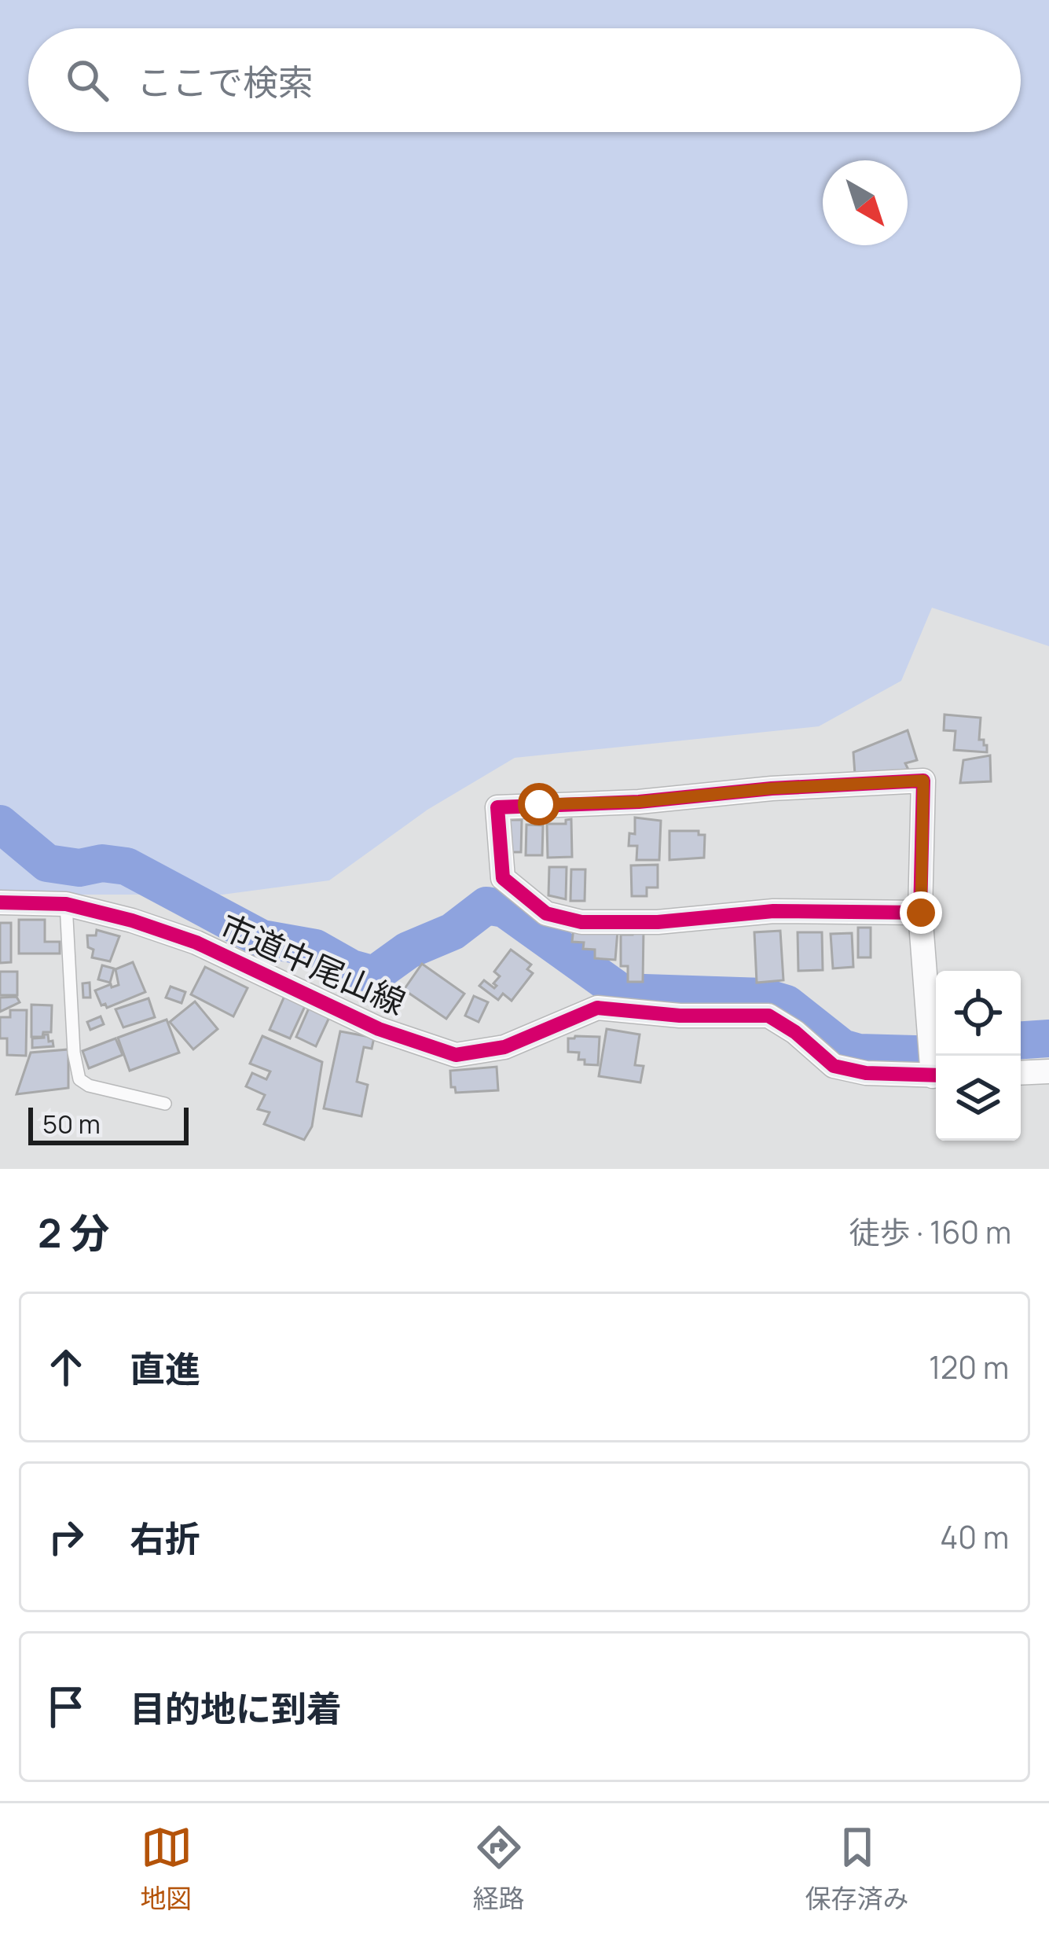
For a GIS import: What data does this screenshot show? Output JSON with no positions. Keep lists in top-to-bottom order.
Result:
{
  "streets": {
    "street": ["市道中尾山線"]
  },
  "scale_bar": "50 m",
  "north": "bottom right",
  "page": {
    "search": "ここで検索",
    "scale": "50 m",
    "heading": ["2 分", "徒歩 · 160 m"],
    "list": [
      ["直進", "120 m"],
      ["右折", "40 m"],
      "目的地に到着"
    ],
    "nav": ["地図", "経路", "保存済み"]
  }
}
